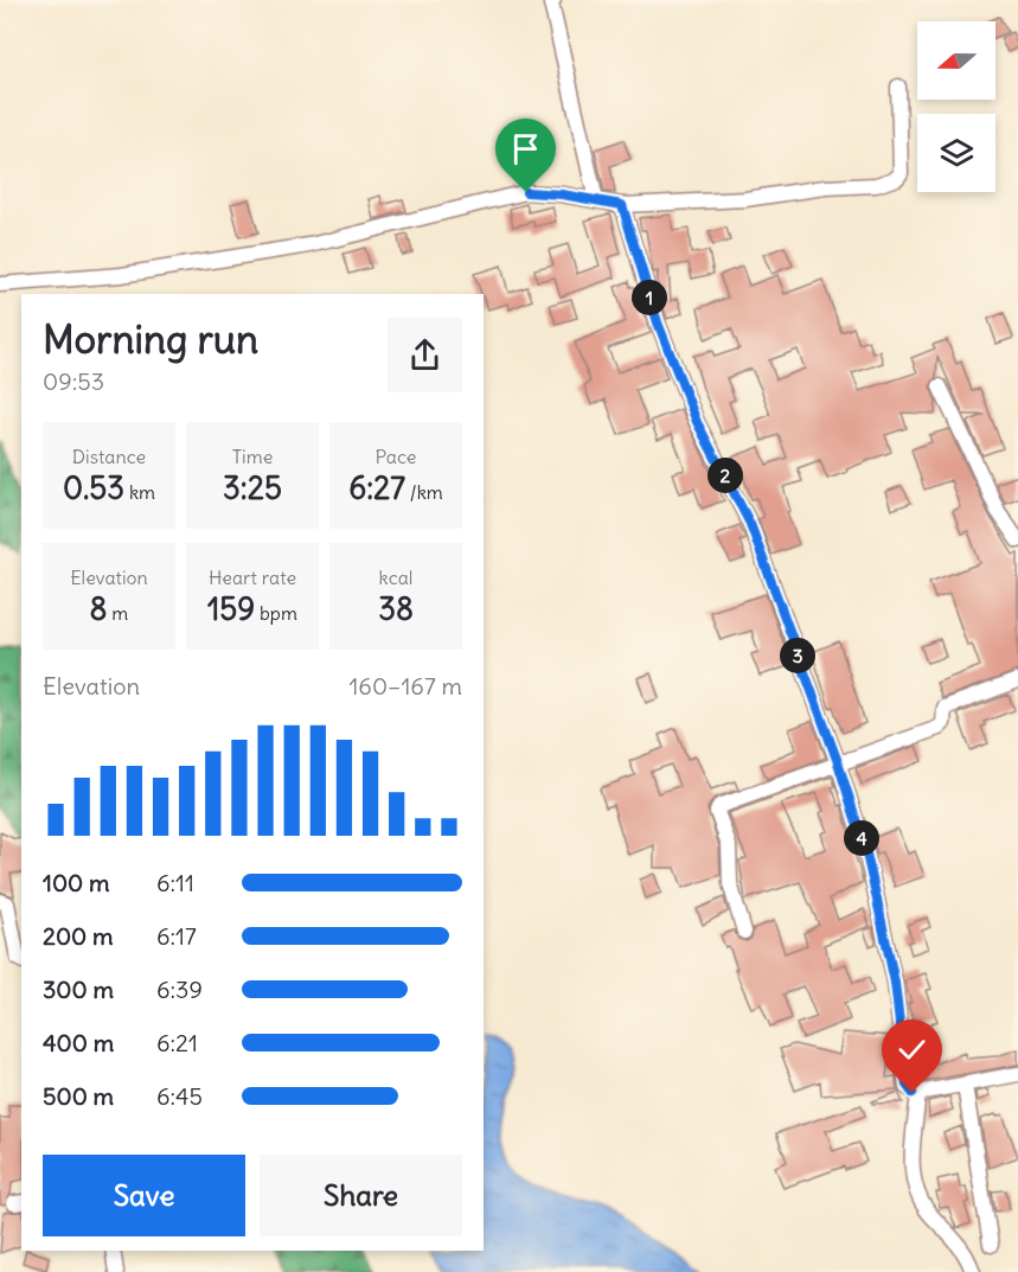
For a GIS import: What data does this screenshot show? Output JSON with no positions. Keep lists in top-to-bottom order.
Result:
{
  "north": "left",
  "page": {
    "pins": [
      "1",
      "2",
      "3",
      "4"
    ],
    "heading": ["Morning run", "09:53"],
    "stats": [
      ["Distance", "0.53 km"],
      ["Time", "3:25"],
      ["Pace", "6:27 /km"],
      ["Elevation", "8 m"],
      ["Heart rate", "159 bpm"],
      ["kcal", "38"]
    ],
    "chart": ["Elevation", "160–167 m"],
    "list": [
      {
        "name": "100 m",
        "note": "6:11"
      },
      {
        "name": "200 m",
        "note": "6:17"
      },
      {
        "name": "300 m",
        "note": "6:39"
      },
      {
        "name": "400 m",
        "note": "6:21"
      },
      {
        "name": "500 m",
        "note": "6:45"
      }
    ],
    "buttons": ["Save", "Share"]
  }
}
